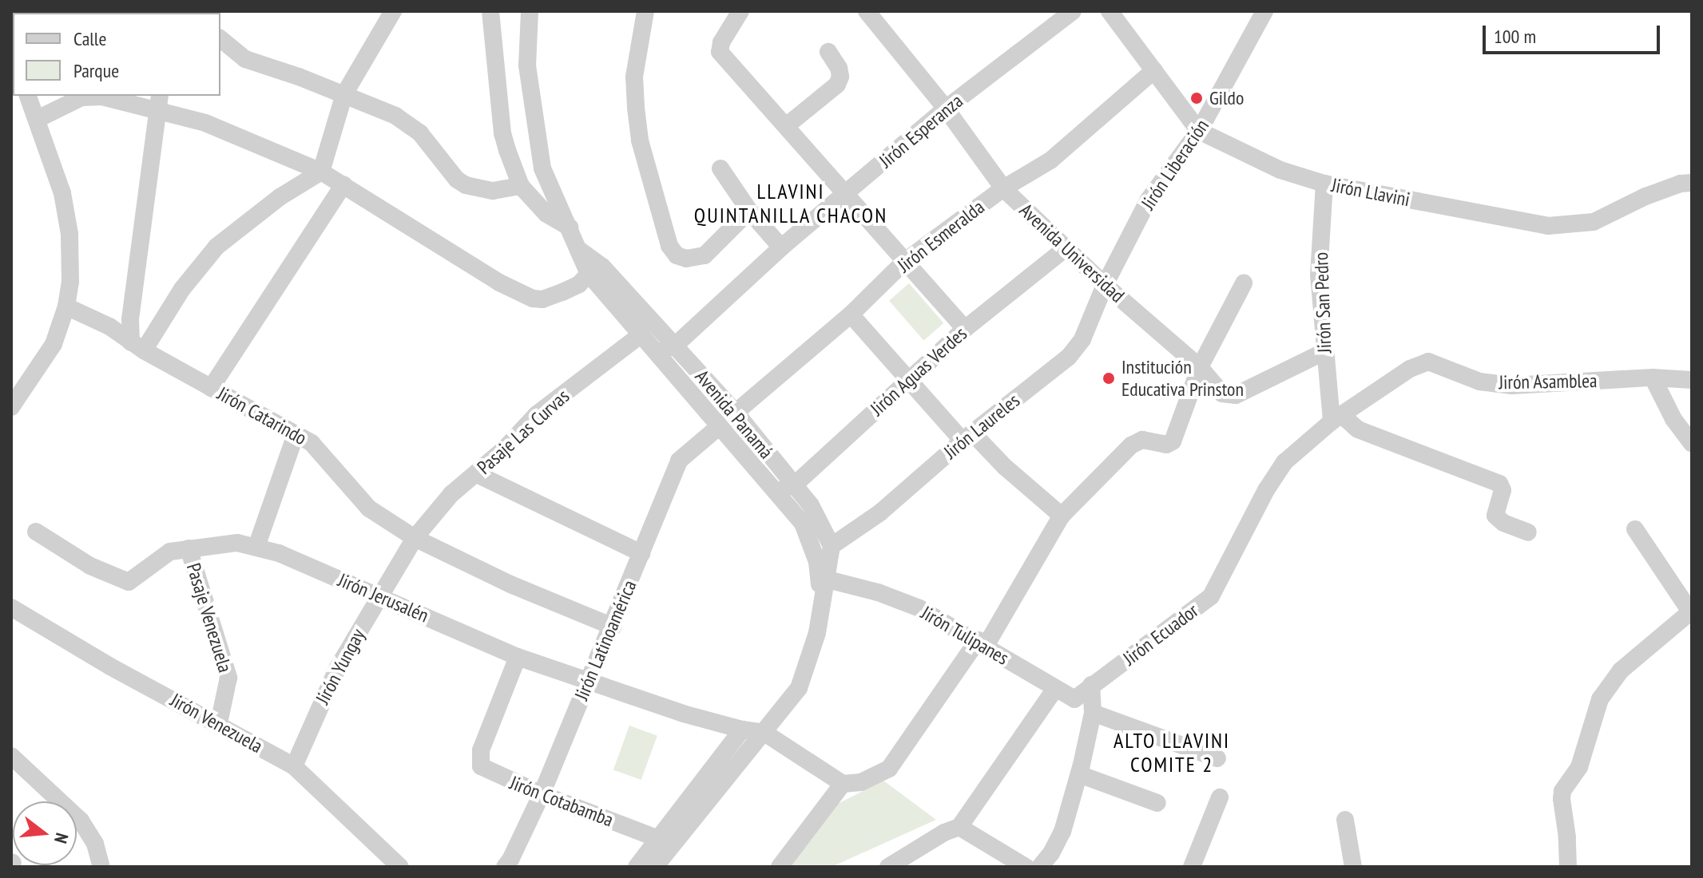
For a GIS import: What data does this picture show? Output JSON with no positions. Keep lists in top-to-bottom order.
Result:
{
  "streets": {
    "street": [
      "Jirón Esperanza",
      "Jirón Liberación",
      "Jirón Llavini",
      "Jirón Esmeralda",
      "Avenida Universidad",
      "Jirón San Pedro",
      "Jirón Aguas Verdes",
      "Jirón Asamblea",
      "Avenida Panamá",
      "Jirón Catarindo",
      "Jirón Laureles",
      "Pasaje Las Curvas",
      "Jirón Jerusalén",
      "Pasaje Venezuela",
      "Jirón Ecuador",
      "Jirón Tulipanes",
      "Jirón Latinoamérica",
      "Jirón Yungay",
      "Jirón Venezuela",
      "Jirón Cotabamba"
    ]
  },
  "crossings": [
    ["Jirón Esperanza", "Avenida Universidad"],
    ["Jirón Esperanza", "Avenida Panamá"],
    ["Jirón Liberación", "Jirón Llavini"],
    ["Jirón Liberación", "Avenida Universidad"],
    ["Jirón Liberación", "Jirón Laureles"],
    ["Jirón Llavini", "Jirón Esmeralda"],
    ["Jirón Llavini", "Jirón San Pedro"],
    ["Jirón Esmeralda", "Avenida Universidad"],
    ["Jirón Esmeralda", "Avenida Panamá"],
    ["Jirón Esmeralda", "Jirón Latinoamérica"],
    ["Avenida Universidad", "Jirón San Pedro"],
    ["Avenida Universidad", "Jirón Aguas Verdes"],
    ["Avenida Universidad", "Jirón Laureles"],
    ["Jirón San Pedro", "Jirón Ecuador"],
    ["Jirón Aguas Verdes", "Avenida Panamá"],
    ["Jirón Asamblea", "Jirón Ecuador"],
    ["Avenida Panamá", "Jirón Laureles"],
    ["Avenida Panamá", "Pasaje Las Curvas"],
    ["Avenida Panamá", "Jirón Tulipanes"],
    ["Avenida Panamá", "Jirón Latinoamérica"],
    ["Jirón Catarindo", "Pasaje Las Curvas"],
    ["Jirón Catarindo", "Jirón Latinoamérica"],
    ["Jirón Catarindo", "Jirón Yungay"],
    ["Pasaje Las Curvas", "Jirón Yungay"],
    ["Jirón Jerusalén", "Pasaje Venezuela"],
    ["Jirón Jerusalén", "Jirón Latinoamérica"],
    ["Jirón Jerusalén", "Jirón Yungay"],
    ["Jirón Jerusalén", "Jirón Cotabamba"],
    ["Pasaje Venezuela", "Jirón Venezuela"],
    ["Jirón Ecuador", "Jirón Tulipanes"],
    ["Jirón Latinoamérica", "Jirón Cotabamba"],
    ["Jirón Yungay", "Jirón Venezuela"]
  ],
  "districts": ["LLAVINI QUINTANILLA CHACON", "ALTO LLAVINI COMITE 2"],
  "places": ["Gildo", "Institución Educativa Prinston"],
  "legend": ["Calle", "Parque"],
  "scale_bar": "100 m",
  "north": "right"
}
